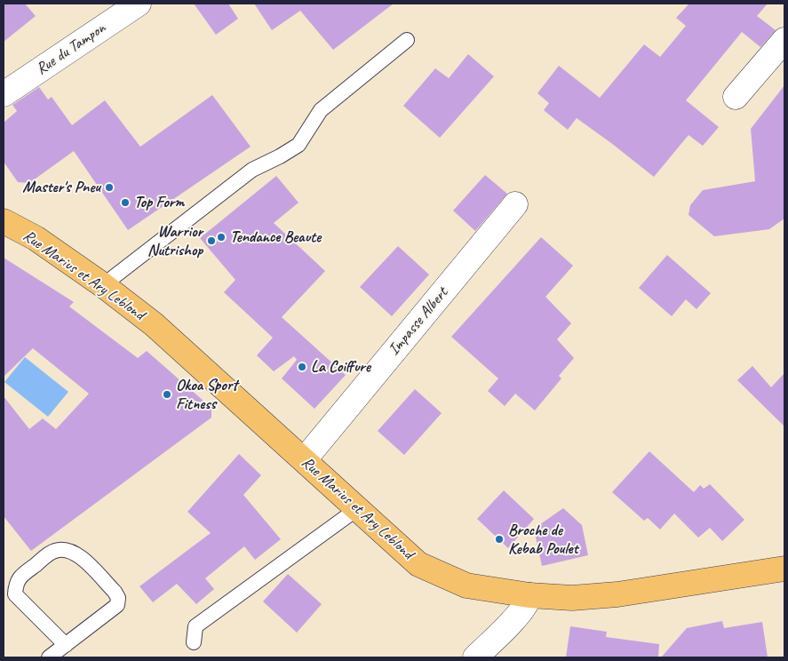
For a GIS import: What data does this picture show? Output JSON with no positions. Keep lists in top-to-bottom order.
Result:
{
  "streets": {
    "main road": ["Rue Marius et Ary Leblond"],
    "street": ["Rue du Tampon", "Impasse Albert"]
  },
  "crossings": [
    ["Rue Marius et Ary Leblond", "Impasse Albert"]
  ],
  "places": [
    "Master's Pneu",
    "Top Form",
    "Tendance Beaute",
    "Warrior Nutrishop",
    "La Coiffure",
    "Okoa Sport Fitness",
    "Broche de Kebab Poulet"
  ]
}
